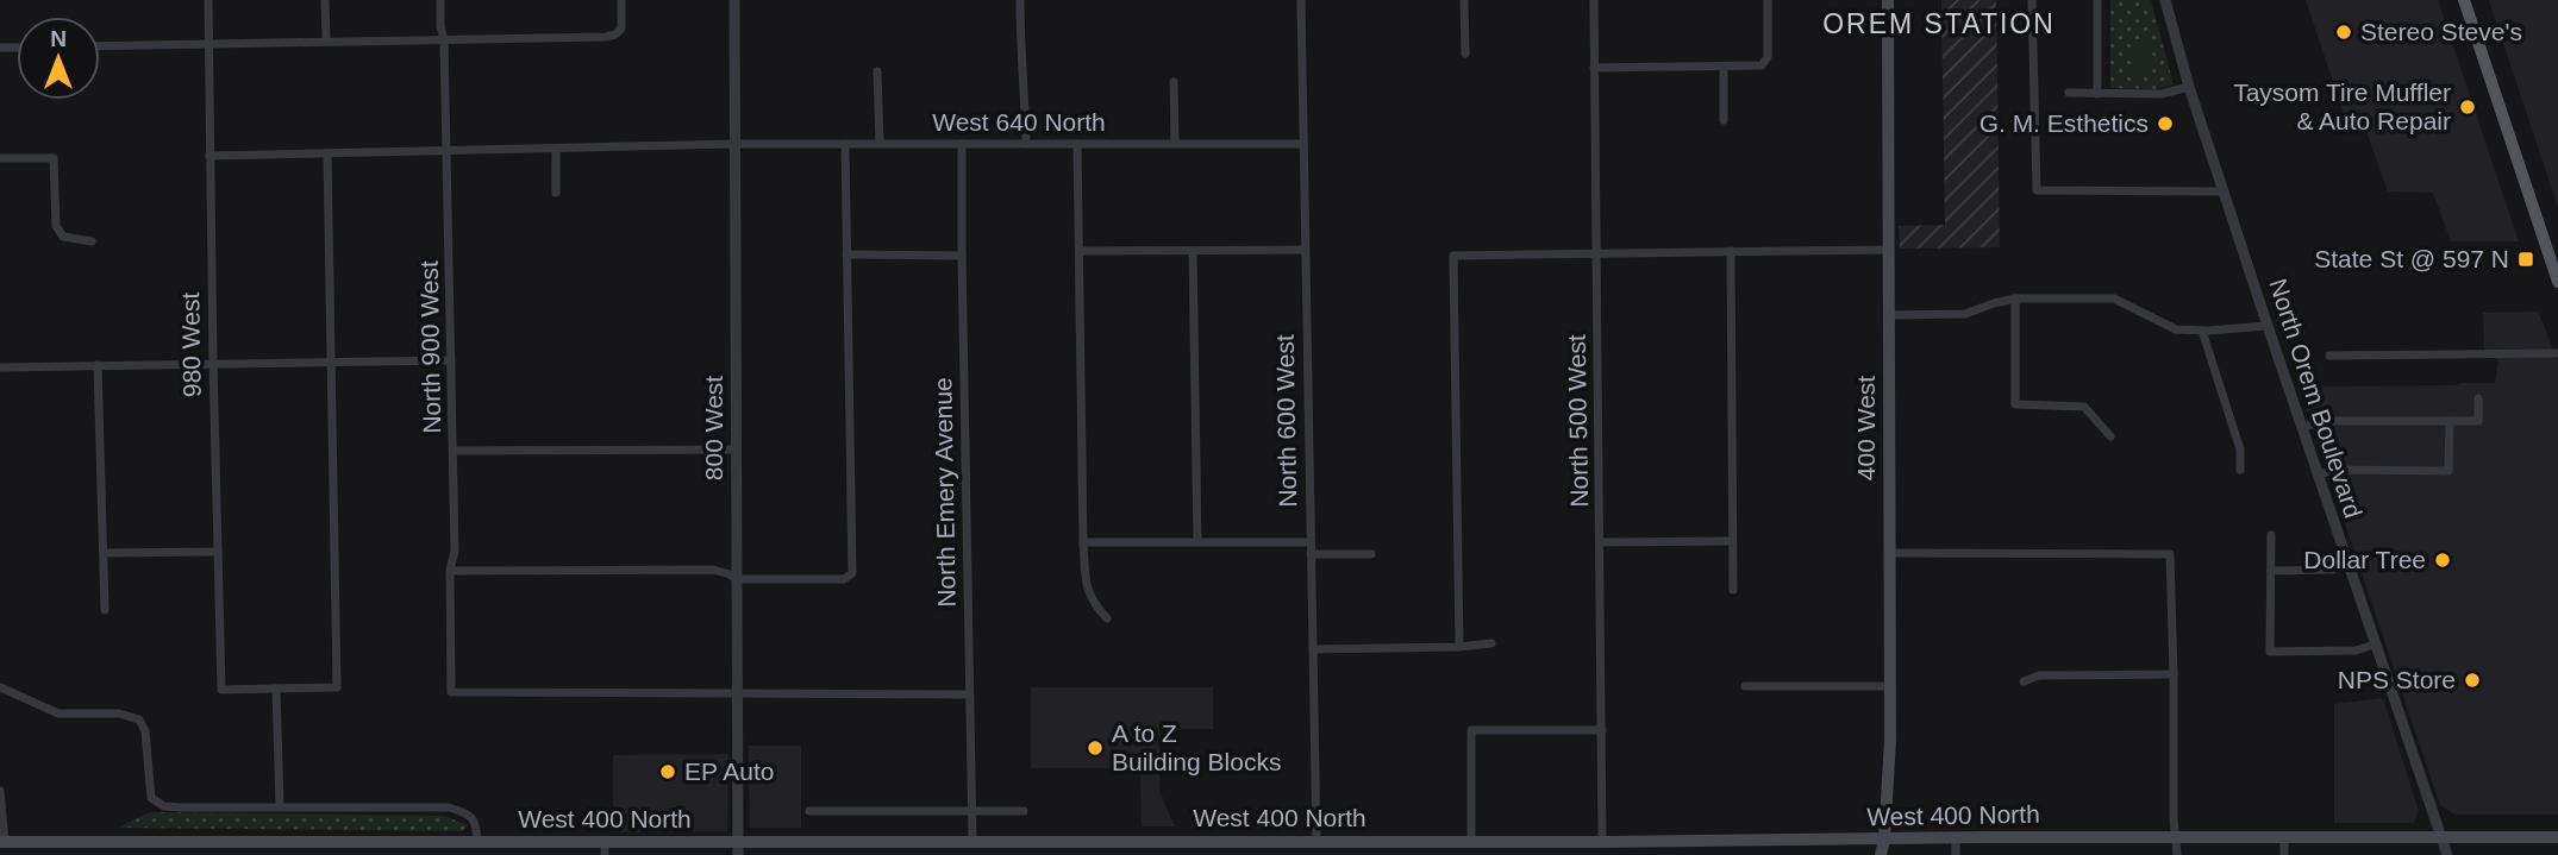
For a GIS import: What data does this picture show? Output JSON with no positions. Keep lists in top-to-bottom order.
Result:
{
  "streets": {
    "main road": ["400 West", "West 400 North"],
    "street": [
      "West 640 North",
      "980 West",
      "North 900 West",
      "North Orem Boulevard",
      "North 600 West",
      "North 500 West",
      "800 West",
      "North Emery Avenue"
    ]
  },
  "crossings": [
    ["West 640 North", "980 West"],
    ["West 640 North", "North 900 West"],
    ["West 640 North", "North 600 West"],
    ["West 640 North", "800 West"],
    ["West 640 North", "North Emery Avenue"],
    ["North 900 West", "800 West"],
    ["North Orem Boulevard", "West 400 North"],
    ["North 600 West", "West 400 North"],
    ["North 500 West", "West 400 North"],
    ["800 West", "West 400 North"],
    ["400 West", "West 400 North"],
    ["North Emery Avenue", "West 400 North"]
  ],
  "districts": ["OREM STATION"],
  "places": {
    "other": [
      "Stereo Steve's",
      "Taysom Tire Muffler & Auto Repair",
      "G. M. Esthetics",
      "Dollar Tree",
      "NPS Store",
      "A to Z Building Blocks",
      "EP Auto"
    ],
    "transit": ["State St @ 597 N"]
  },
  "north": "top"
}
